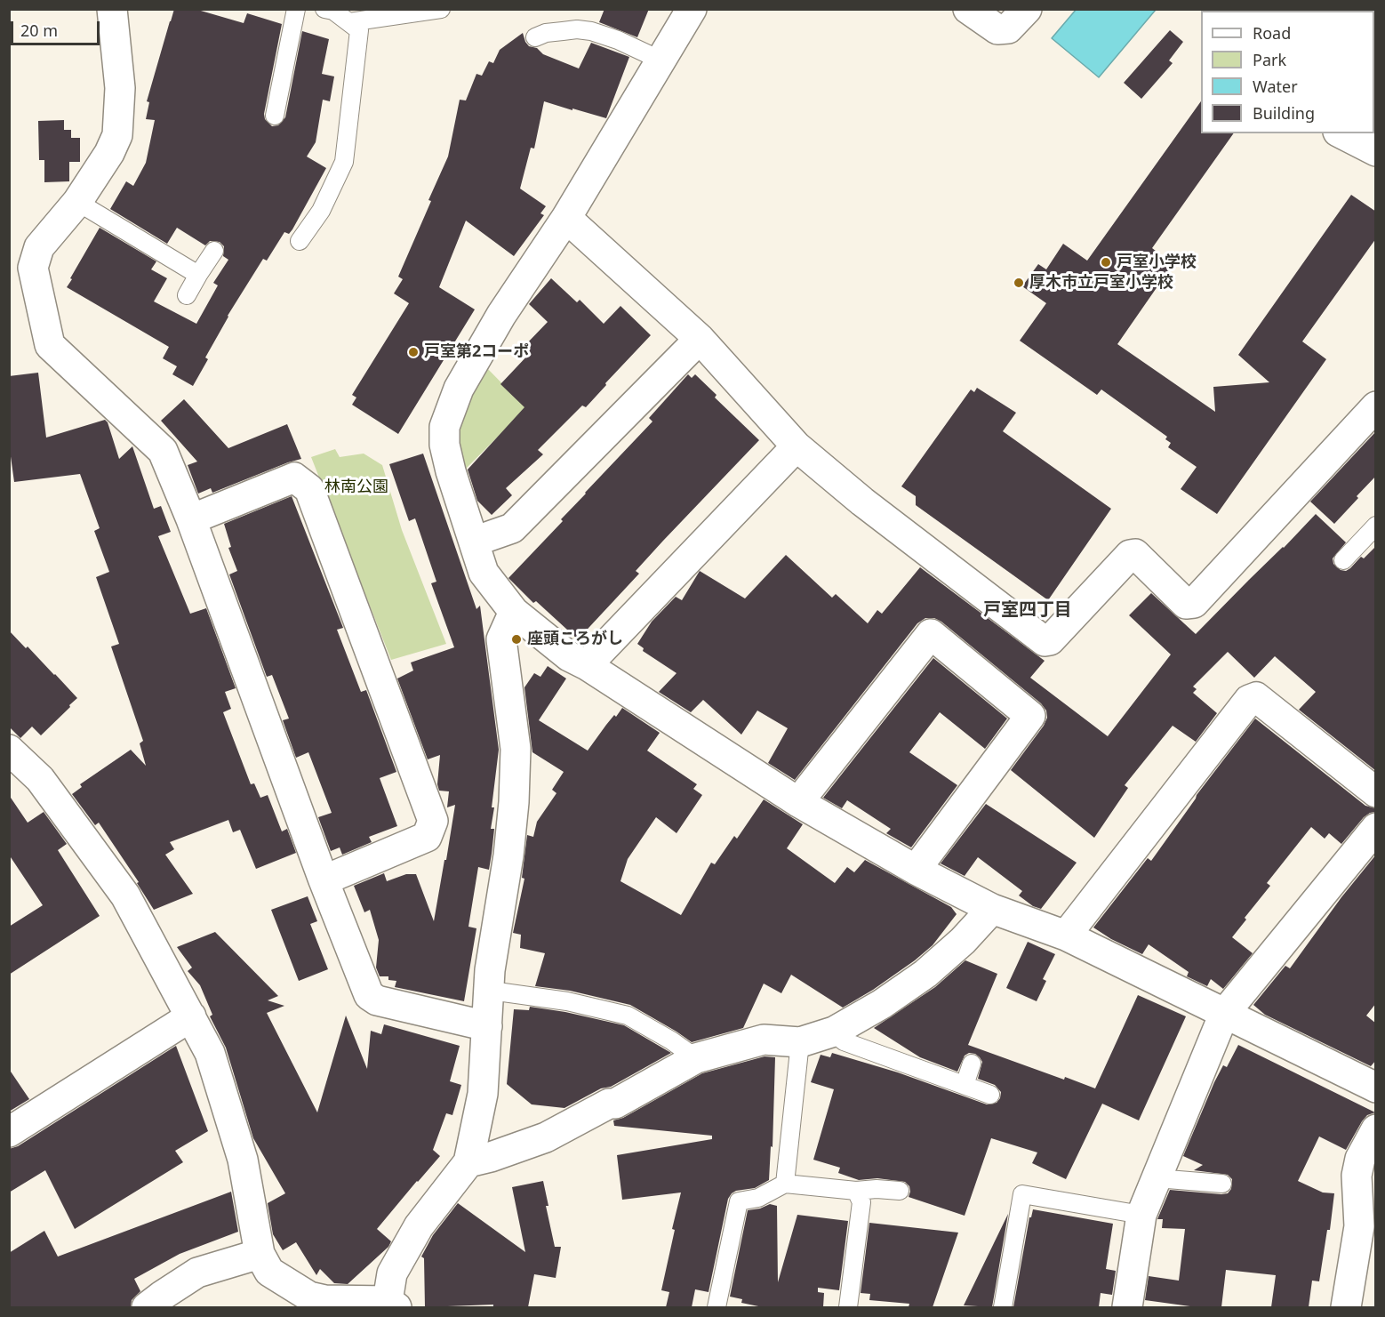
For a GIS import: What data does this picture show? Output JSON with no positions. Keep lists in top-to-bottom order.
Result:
{
  "districts": ["戸室四丁目"],
  "parks": ["林南公園"],
  "places": [
    "戸室小学校",
    "厚木市立戸室小学校",
    "戸室第2コーポ",
    "座頭ころがし"
  ],
  "legend": [
    "Road",
    "Park",
    "Water",
    "Building"
  ],
  "scale_bar": "20 m"
}
